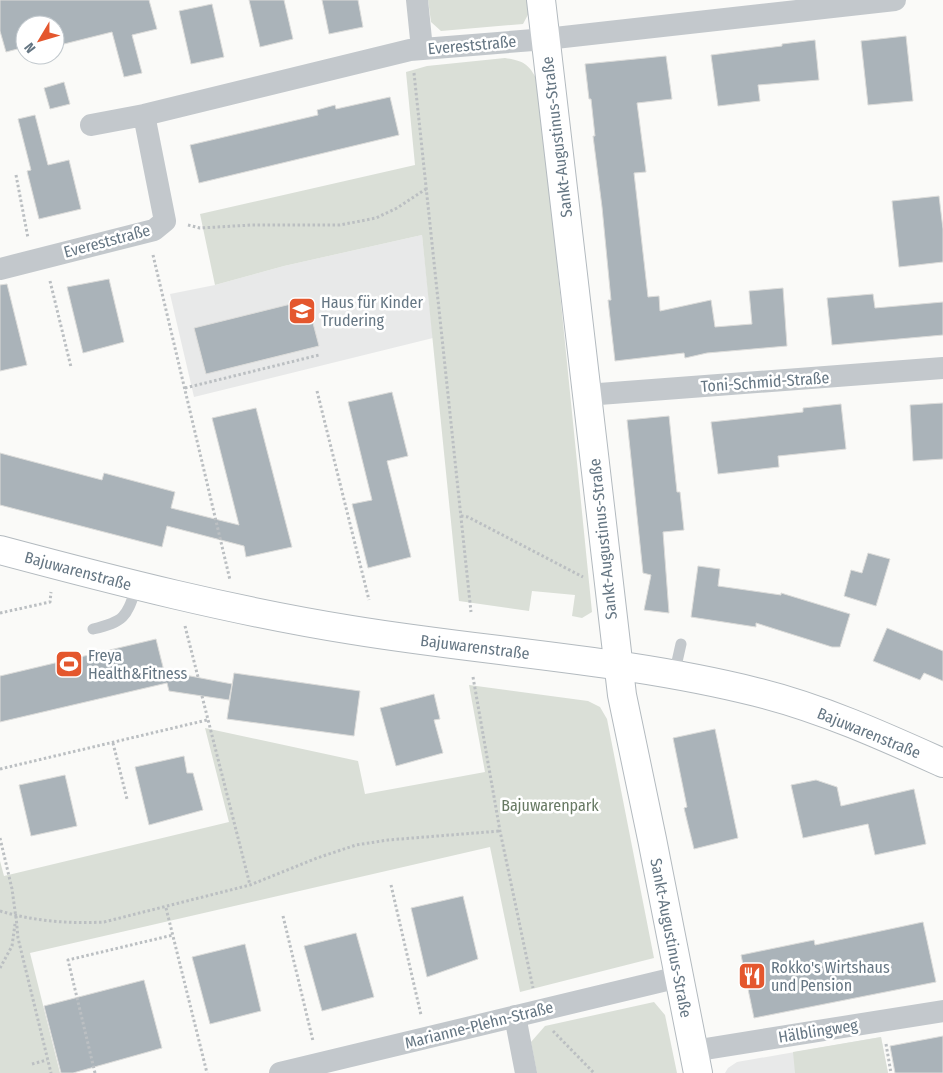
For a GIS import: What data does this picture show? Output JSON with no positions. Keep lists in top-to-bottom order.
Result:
{
  "streets": {
    "street": [
      "Evereststraße",
      "Sankt-Augustinus-Straße",
      "Toni-Schmid-Straße",
      "Bajuwarenstraße",
      "Marianne-Plehn-Straße",
      "Hälblingweg"
    ]
  },
  "crossings": [
    ["Evereststraße", "Sankt-Augustinus-Straße"],
    ["Sankt-Augustinus-Straße", "Toni-Schmid-Straße"],
    ["Sankt-Augustinus-Straße", "Bajuwarenstraße"],
    ["Sankt-Augustinus-Straße", "Marianne-Plehn-Straße"],
    ["Sankt-Augustinus-Straße", "Hälblingweg"]
  ],
  "parks": ["Bajuwarenpark"],
  "places": {
    "school or university": ["Haus für Kinder Trudering"],
    "sports": ["Freya Health&Fitness"],
    "restaurant": ["Rokko's Wirtshaus und Pension"]
  },
  "north": "bottom left"
}
